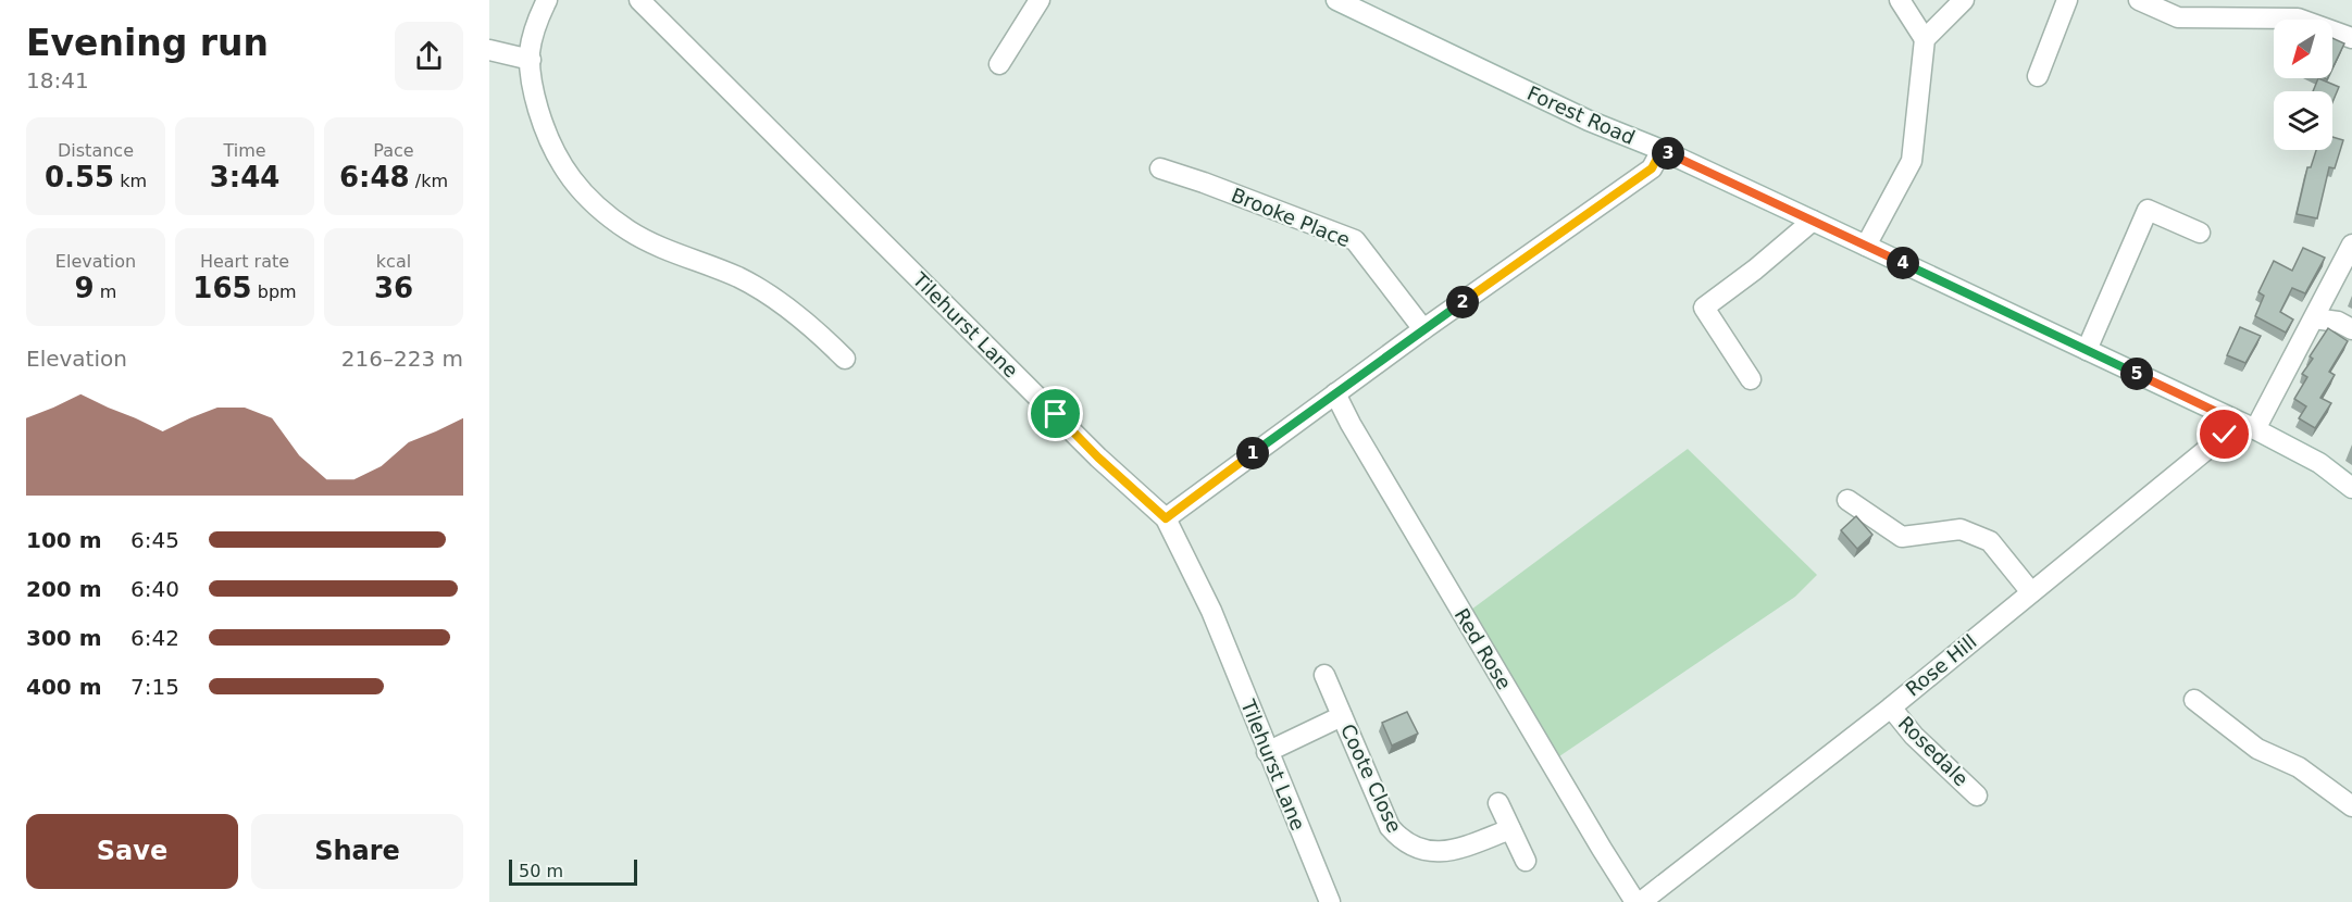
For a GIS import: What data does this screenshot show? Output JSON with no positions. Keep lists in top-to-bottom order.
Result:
{
  "streets": {
    "street": [
      "Forest Road",
      "Brooke Place",
      "Tilehurst Lane",
      "Red Rose",
      "Rose Hill",
      "Rosedale",
      "Coote Close"
    ]
  },
  "crossings": [
    ["Forest Road", "Rose Hill"],
    ["Tilehurst Lane", "Coote Close"],
    ["Rose Hill", "Rosedale"]
  ],
  "scale_bar": "50 m",
  "north": "bottom left",
  "page": {
    "heading": ["Evening run", "18:41"],
    "stats": [
      ["Distance", "0.55 km"],
      ["Time", "3:44"],
      ["Pace", "6:48 /km"],
      ["Elevation", "9 m"],
      ["Heart rate", "165 bpm"],
      ["kcal", "36"]
    ],
    "pins": [
      "3",
      "4",
      "2",
      "5",
      "1"
    ],
    "chart": ["Elevation", "216–223 m"],
    "list": [
      {
        "name": "100 m",
        "note": "6:45"
      },
      {
        "name": "200 m",
        "note": "6:40"
      },
      {
        "name": "300 m",
        "note": "6:42"
      },
      {
        "name": "400 m",
        "note": "7:15"
      }
    ],
    "buttons": ["Save", "Share"],
    "scale": "50 m"
  }
}
